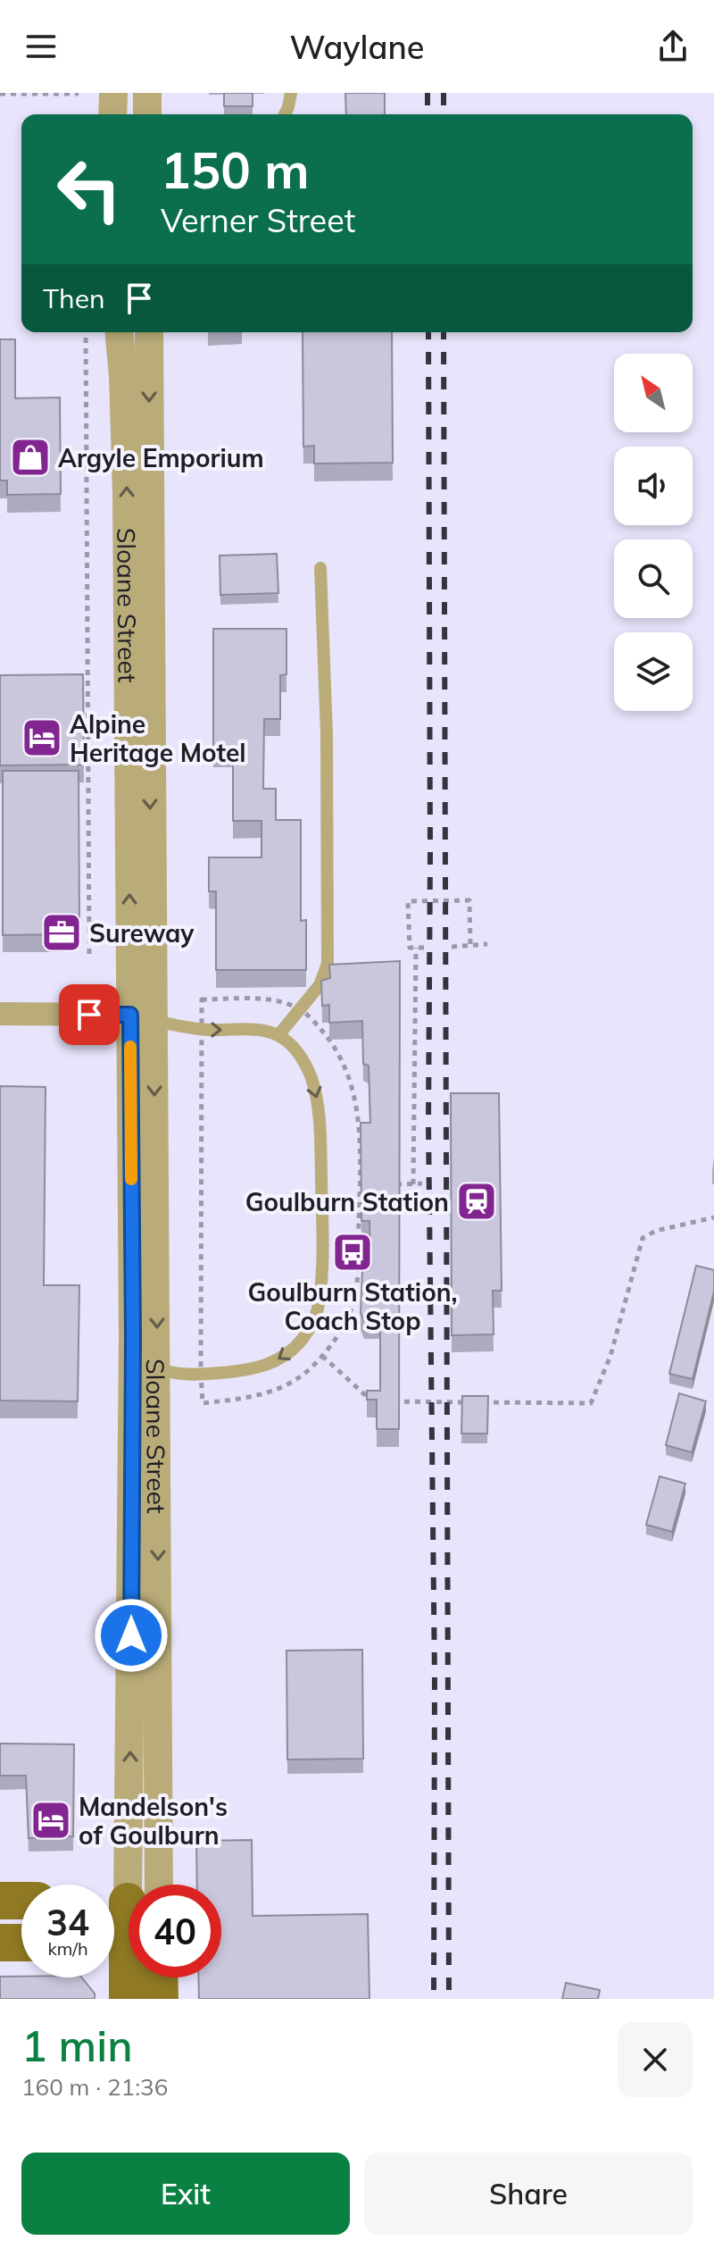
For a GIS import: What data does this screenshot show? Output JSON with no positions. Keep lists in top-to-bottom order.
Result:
{
  "streets": {
    "main road": ["Sloane Street"]
  },
  "places": {
    "shop": ["Argyle Emporium"],
    "hotel": ["Alpine Heritage Motel", "Mandelson's of Goulburn"],
    "office": ["Sureway"],
    "station": ["Goulburn Station"],
    "bus stop": ["Goulburn Station, Coach Stop"]
  },
  "north": "top left",
  "page": {
    "header": "Waylane",
    "turn": ["150 m", "Verner Street"],
    "then": "Then",
    "speed": "34 km/h",
    "limit": "40",
    "heading": ["1 min", "160 m · 21:36"],
    "buttons": ["Exit", "Share"]
  }
}
